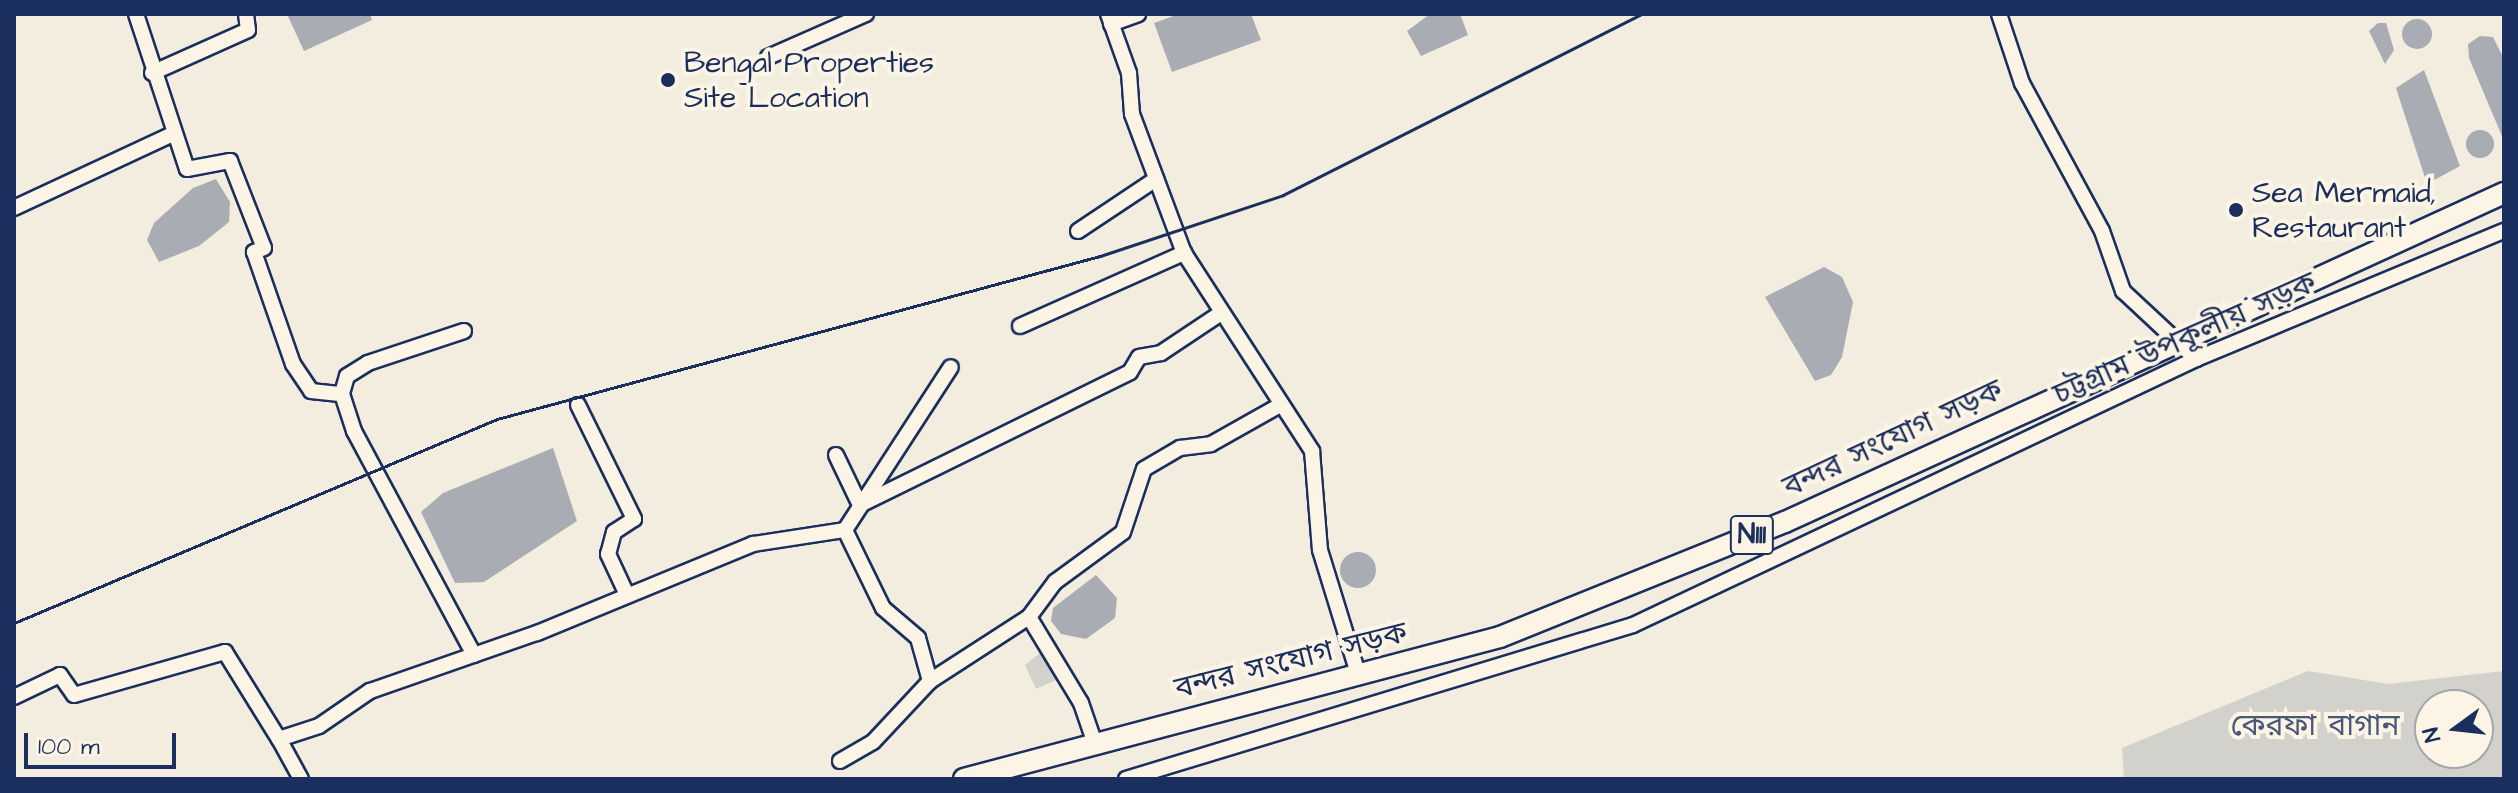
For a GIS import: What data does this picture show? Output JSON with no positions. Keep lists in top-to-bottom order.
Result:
{
  "streets": {
    "highway": ["বন্দর সংযোগ সড়ক", "N111"],
    "street": ["চট্টগ্রাম উপকূলীয় সড়ক"]
  },
  "parks": ["কেরফা বাগান"],
  "places": ["Bengal Properties Site Location", "Sea Mermaid, Restaurant"],
  "scale_bar": "100 m",
  "north": "left"
}
